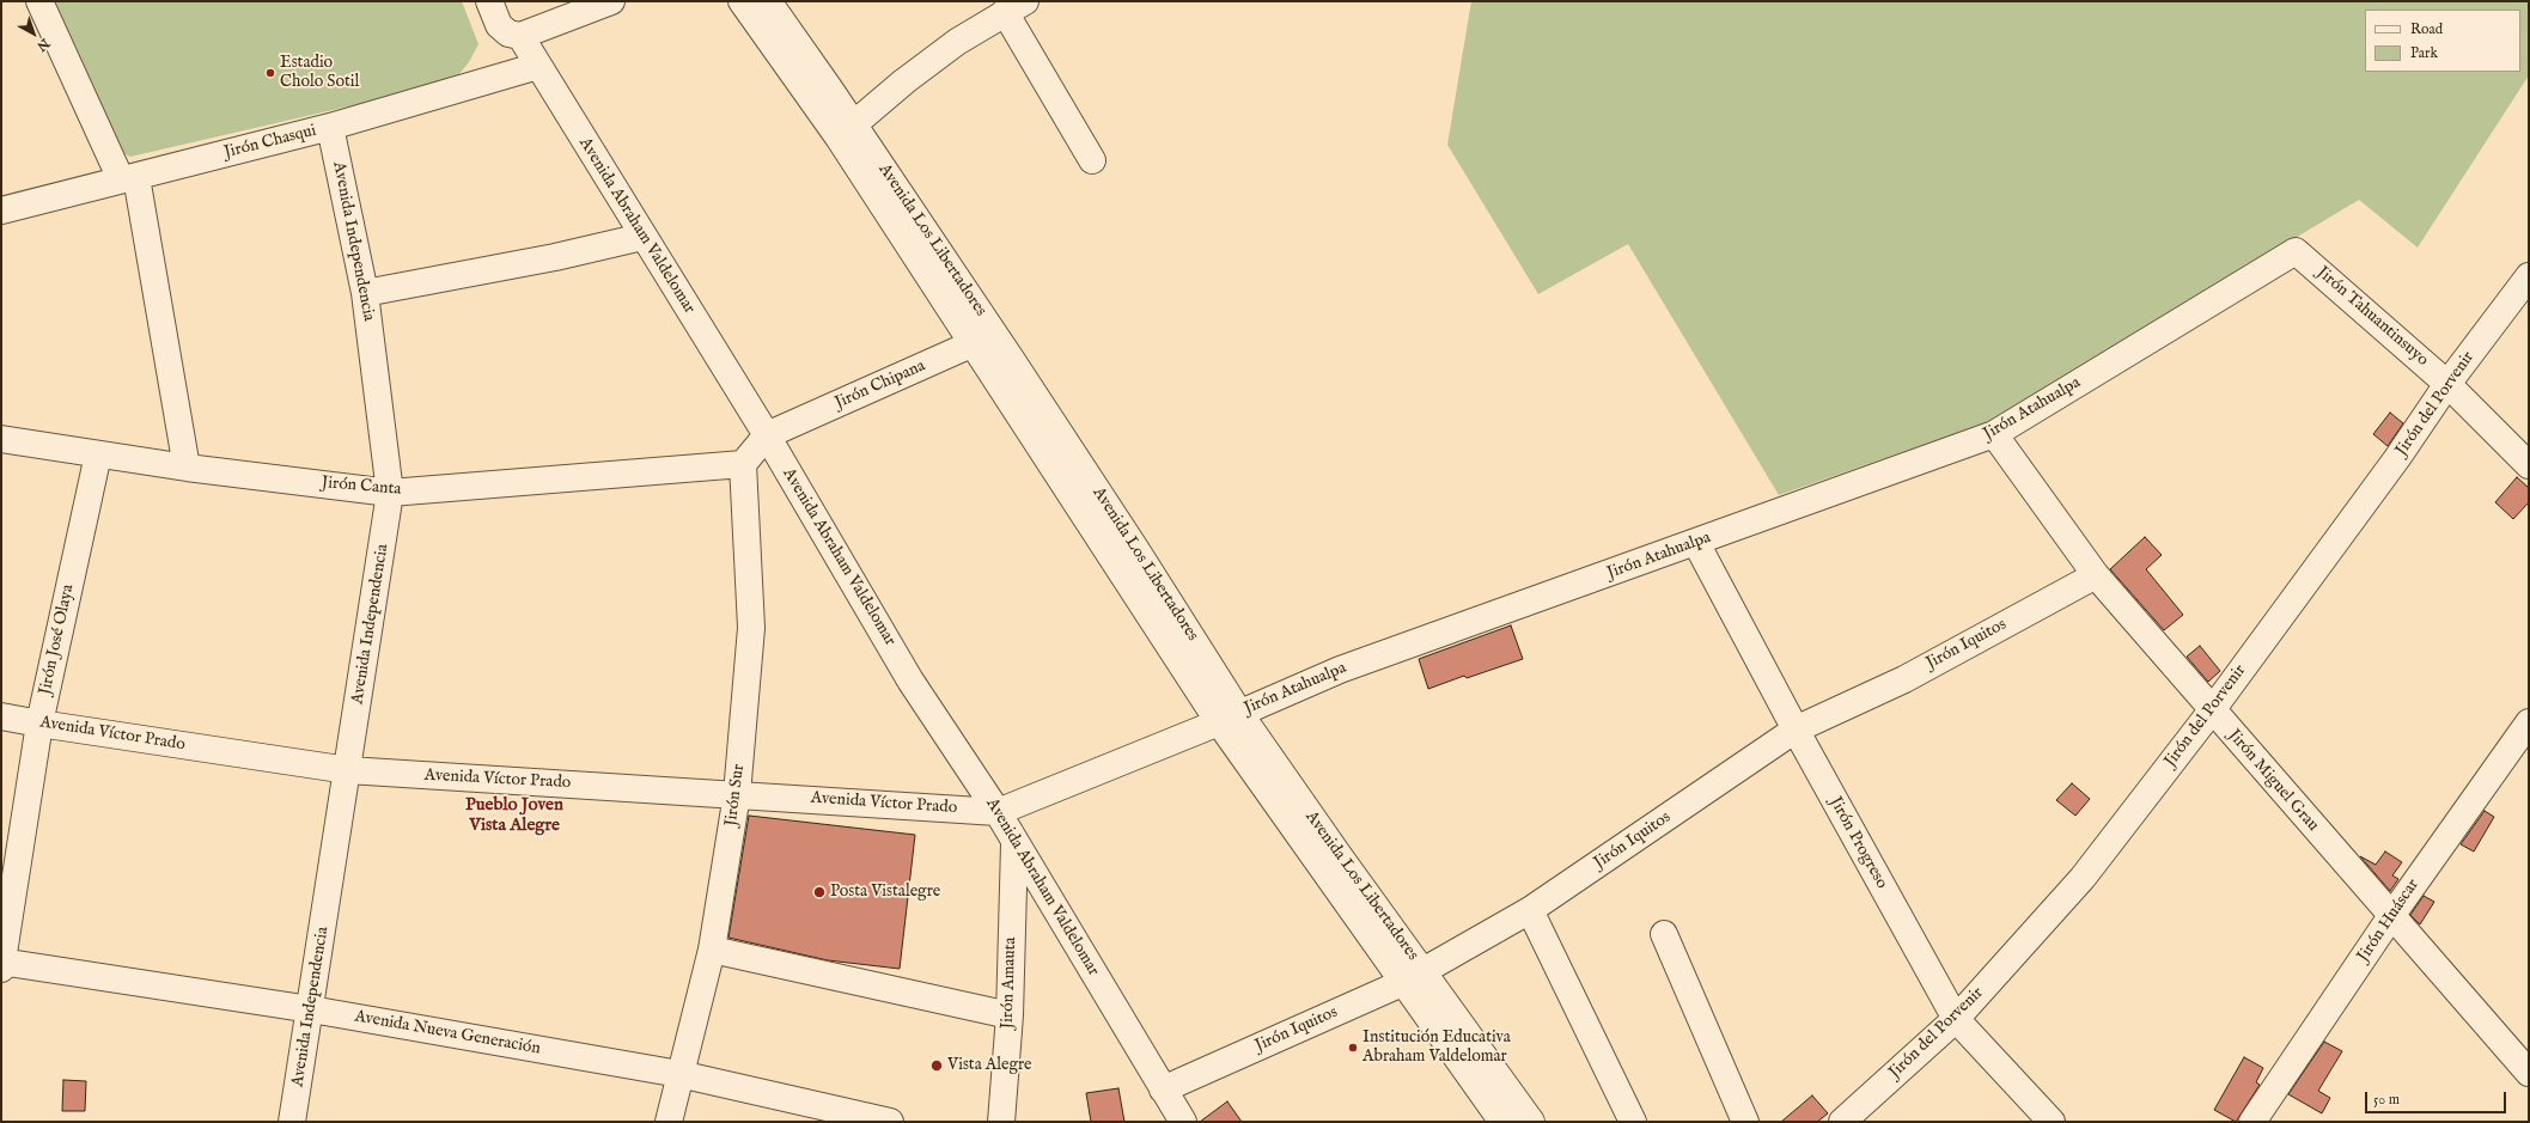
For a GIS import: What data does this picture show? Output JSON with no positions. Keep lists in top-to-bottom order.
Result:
{
  "streets": {
    "street": [
      "Jirón Chasqui",
      "Avenida Abraham Valdelomar",
      "Avenida Los Libertadores",
      "Avenida Independencia",
      "Jirón Tahuantinsuyo",
      "Jirón Chipana",
      "Jirón del Porvenir",
      "Jirón Atahualpa",
      "Jirón Canta",
      "Jirón José Olaya",
      "Jirón Iquitos",
      "Avenida Víctor Prado",
      "Jirón Miguel Grau",
      "Jirón Sur",
      "Jirón Progreso",
      "Jirón Huáscar",
      "Jirón Amauta",
      "Avenida Nueva Generación"
    ]
  },
  "crossings": [
    ["Jirón Chasqui", "Avenida Abraham Valdelomar"],
    ["Jirón Chasqui", "Avenida Independencia"],
    ["Avenida Abraham Valdelomar", "Jirón Chipana"],
    ["Avenida Abraham Valdelomar", "Jirón Atahualpa"],
    ["Avenida Abraham Valdelomar", "Jirón Iquitos"],
    ["Avenida Abraham Valdelomar", "Avenida Víctor Prado"],
    ["Avenida Abraham Valdelomar", "Jirón Amauta"],
    ["Avenida Los Libertadores", "Jirón Chipana"],
    ["Avenida Los Libertadores", "Jirón Atahualpa"],
    ["Avenida Los Libertadores", "Jirón Iquitos"],
    ["Avenida Independencia", "Jirón Canta"],
    ["Avenida Independencia", "Avenida Víctor Prado"],
    ["Avenida Independencia", "Avenida Nueva Generación"],
    ["Jirón Tahuantinsuyo", "Jirón del Porvenir"],
    ["Jirón Tahuantinsuyo", "Jirón Atahualpa"],
    ["Jirón del Porvenir", "Jirón Miguel Grau"],
    ["Jirón del Porvenir", "Jirón Progreso"],
    ["Jirón Atahualpa", "Avenida Víctor Prado"],
    ["Jirón Atahualpa", "Jirón Miguel Grau"],
    ["Jirón Atahualpa", "Jirón Progreso"],
    ["Jirón Canta", "Jirón José Olaya"],
    ["Jirón Canta", "Jirón Sur"],
    ["Jirón José Olaya", "Avenida Víctor Prado"],
    ["Jirón José Olaya", "Avenida Nueva Generación"],
    ["Jirón Iquitos", "Jirón Miguel Grau"],
    ["Jirón Iquitos", "Jirón Progreso"],
    ["Avenida Víctor Prado", "Jirón Sur"],
    ["Jirón Miguel Grau", "Jirón Huáscar"],
    ["Jirón Sur", "Avenida Nueva Generación"]
  ],
  "districts": ["Pueblo Joven Vista Alegre"],
  "places": [
    "Estadio Cholo Sotil",
    "Posta Vistalegre",
    "Institución Educativa Abraham Valdelomar",
    "Vista Alegre"
  ],
  "legend": ["Road", "Park"],
  "scale_bar": "50 m",
  "north": "bottom right"
}
